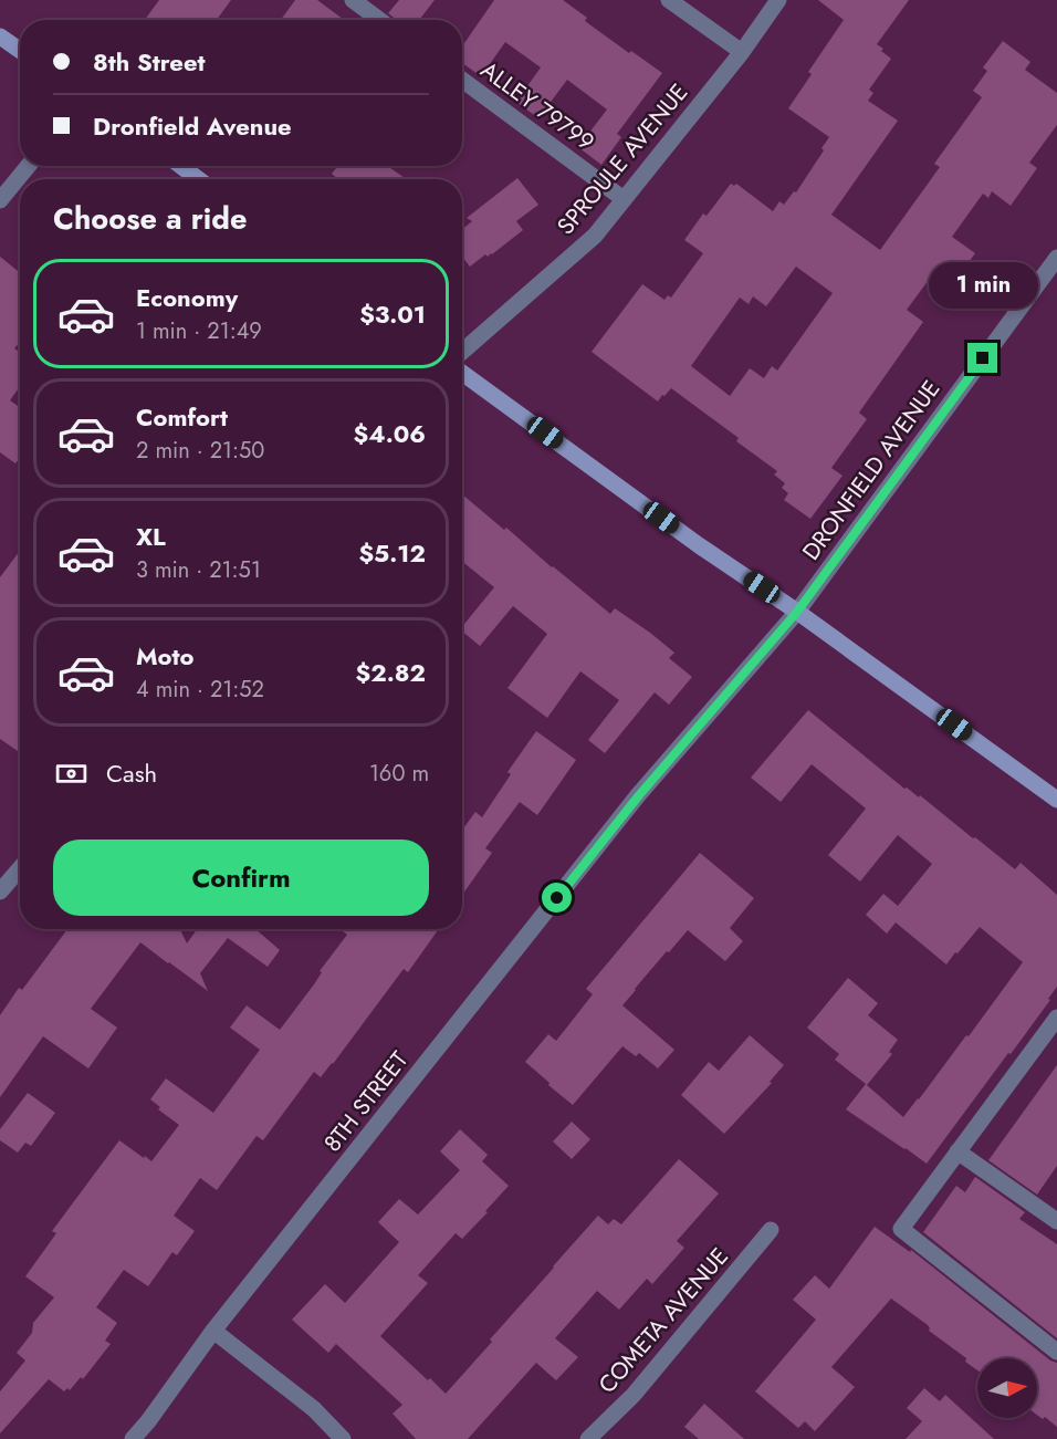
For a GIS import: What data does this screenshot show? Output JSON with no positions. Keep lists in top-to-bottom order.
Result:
{
  "streets": {
    "street": [
      "ALLEY 79799",
      "SPROULE AVENUE",
      "DRONFIELD AVENUE",
      "8TH STREET",
      "COMETA AVENUE"
    ]
  },
  "crossings": [
    ["ALLEY 79799", "SPROULE AVENUE"],
    ["DRONFIELD AVENUE", "8TH STREET"]
  ],
  "north": "right",
  "page": {
    "banner": ["8th Street", "Dronfield Avenue"],
    "heading": "Choose a ride",
    "list": [
      {
        "name": "Economy",
        "note": "1 min · 21:49",
        "value": "$3.01"
      },
      {
        "name": "Comfort",
        "note": "2 min · 21:50",
        "value": "$4.06"
      },
      {
        "name": "XL",
        "note": "3 min · 21:51",
        "value": "$5.12"
      },
      {
        "name": "Moto",
        "note": "4 min · 21:52",
        "value": "$2.82"
      }
    ],
    "bubble": "1 min",
    "pay": ["Cash", "160 m"],
    "buttons": "Confirm"
  }
}
